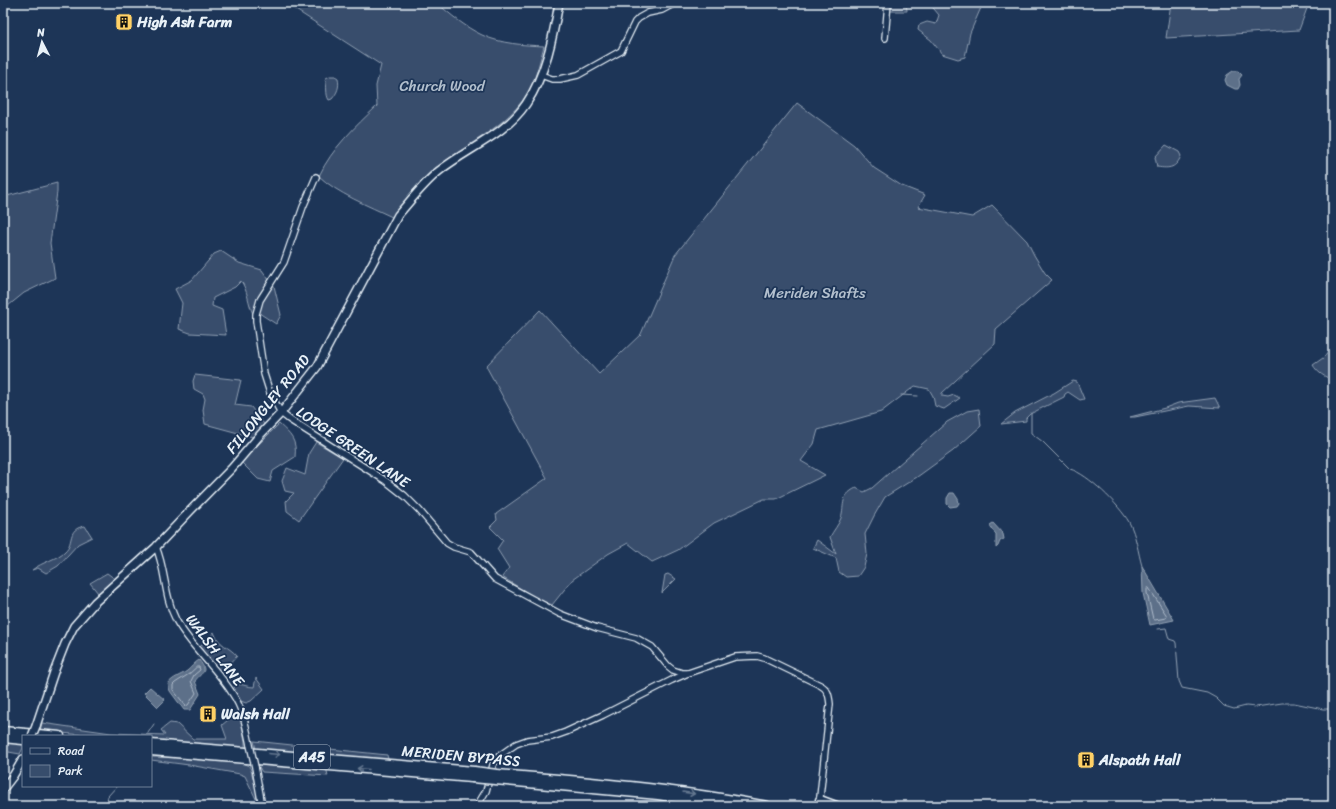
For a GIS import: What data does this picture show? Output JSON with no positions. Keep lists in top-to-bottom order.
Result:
{
  "streets": {
    "highway": ["MERIDEN BYPASS", "A45"],
    "main road": ["FILLONGLEY ROAD"],
    "street": ["LODGE GREEN LANE", "WALSH LANE"]
  },
  "crossings": [
    ["FILLONGLEY ROAD", "LODGE GREEN LANE"],
    ["FILLONGLEY ROAD", "WALSH LANE"]
  ],
  "parks": ["Church Wood", "Meriden Shafts"],
  "places": {
    "building": ["High Ash Farm", "Walsh Hall", "Alspath Hall"]
  },
  "legend": ["Road", "Park"],
  "north": "top"
}
